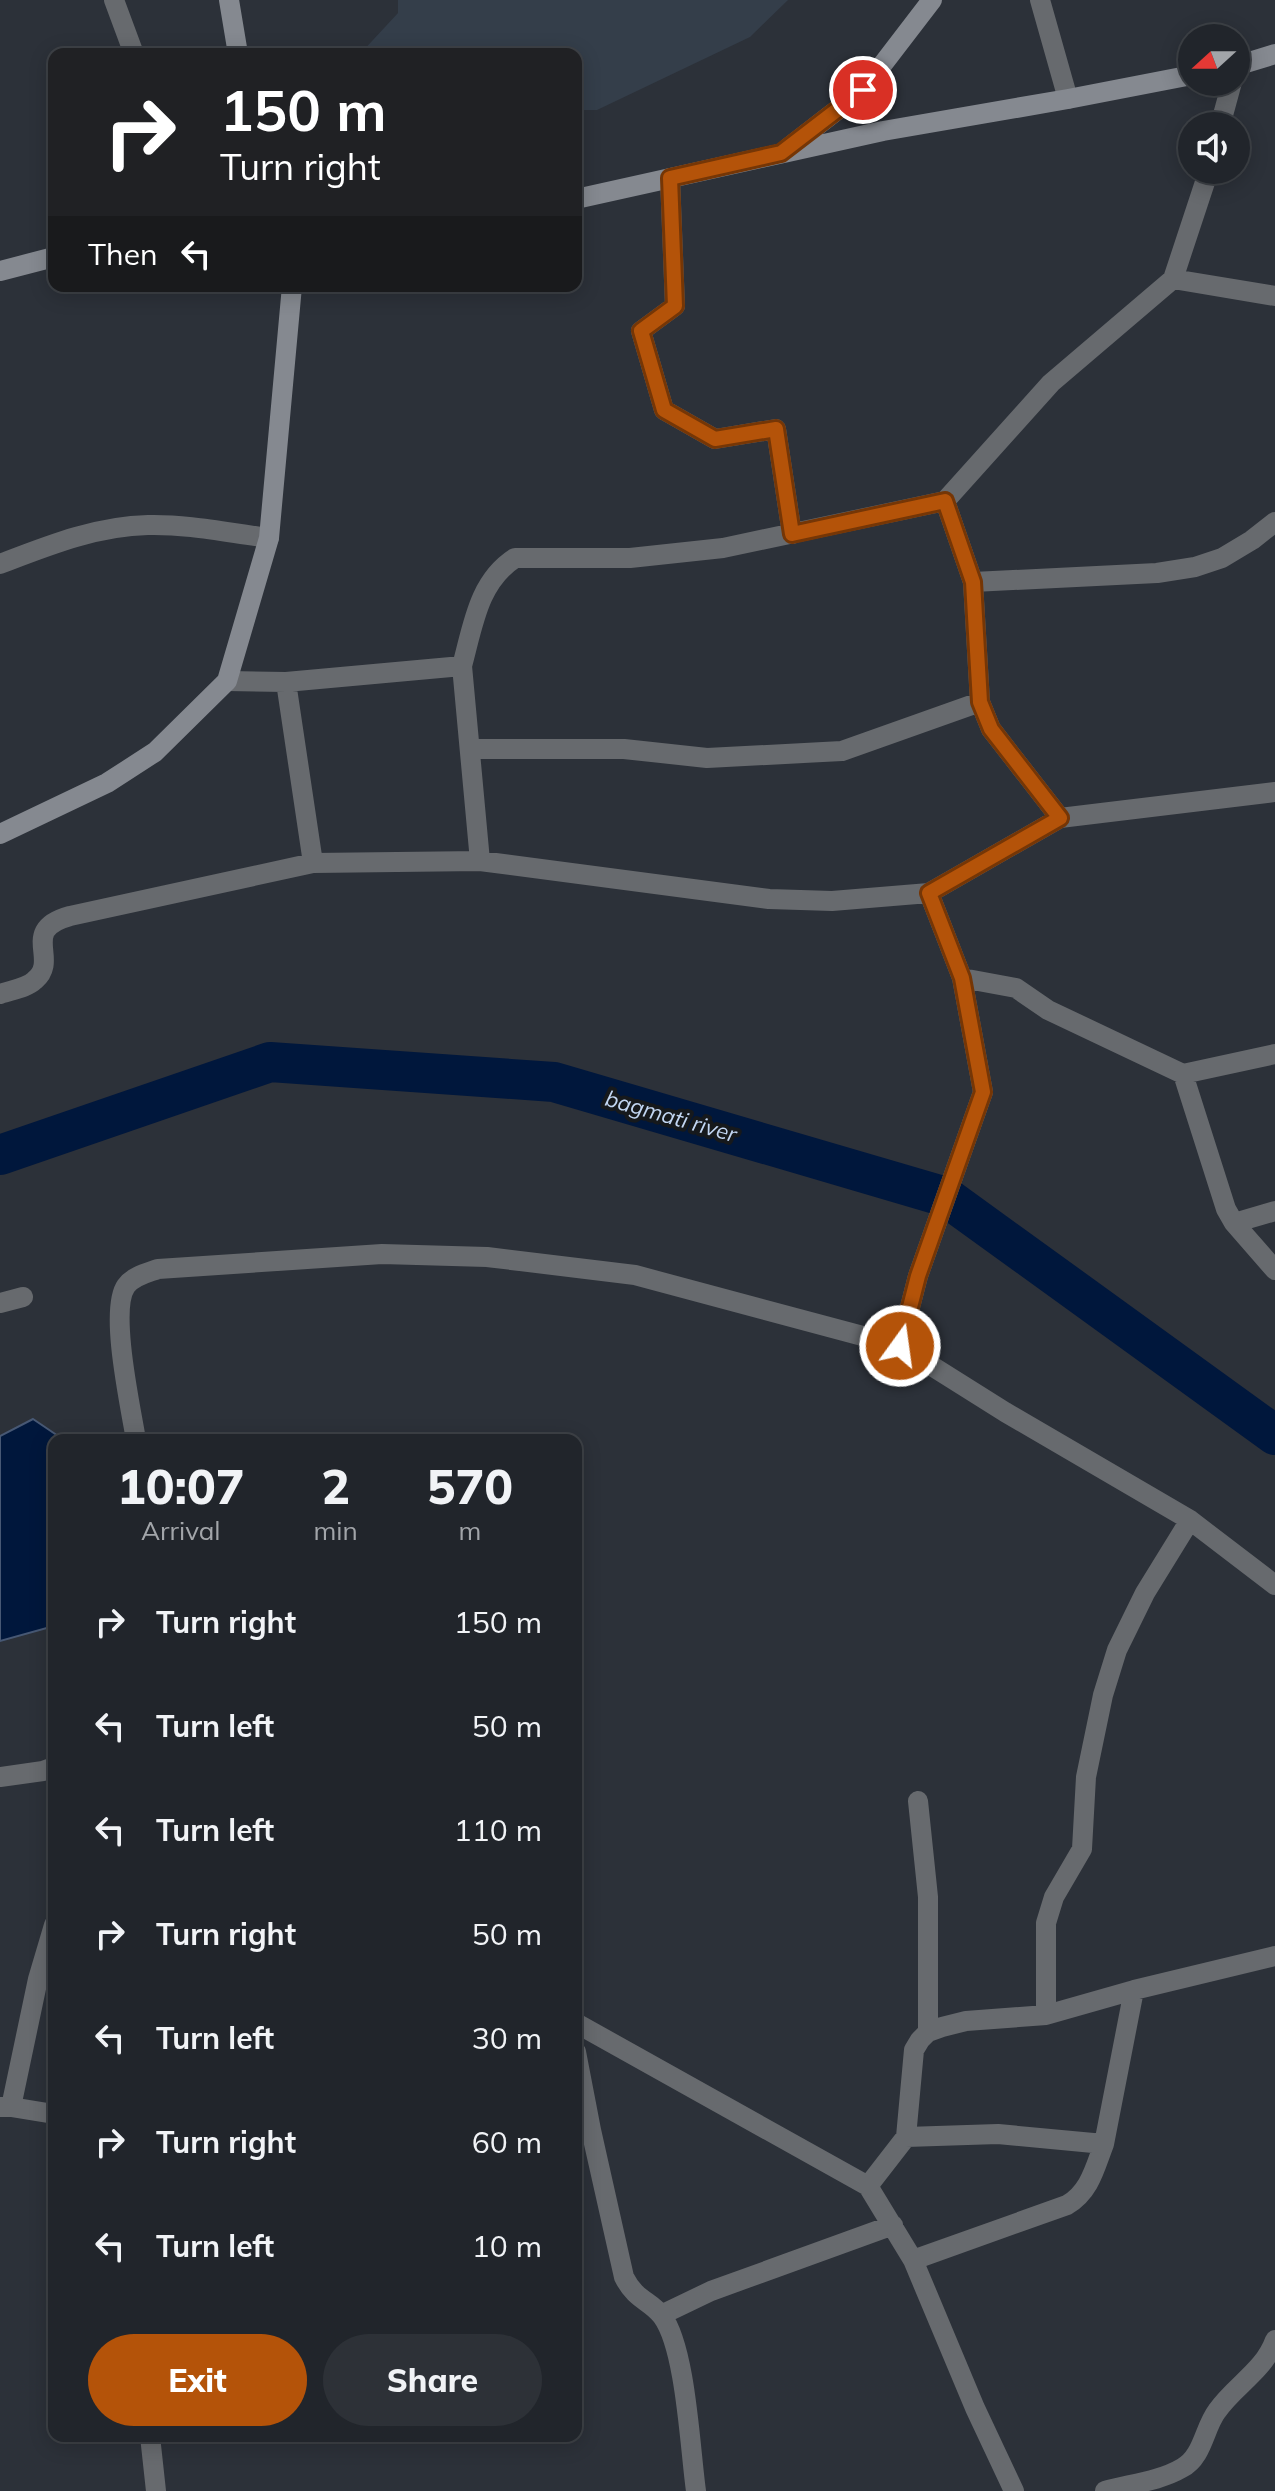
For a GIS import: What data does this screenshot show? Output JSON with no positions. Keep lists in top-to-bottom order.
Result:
{
  "water": ["bagmati river"],
  "north": "left",
  "page": {
    "turn": ["150 m", "Turn right"],
    "then": "Then",
    "eta": [
      "10:07",
      "Arrival",
      "2",
      "min",
      "570",
      "m"
    ],
    "list": [
      {
        "name": "Turn right",
        "value": "150 m"
      },
      {
        "name": "Turn left",
        "value": "50 m"
      },
      {
        "name": "Turn left",
        "value": "110 m"
      },
      {
        "name": "Turn right",
        "value": "50 m"
      },
      {
        "name": "Turn left",
        "value": "30 m"
      },
      {
        "name": "Turn right",
        "value": "60 m"
      },
      {
        "name": "Turn left",
        "value": "10 m"
      }
    ],
    "buttons": ["Exit", "Share"]
  }
}
